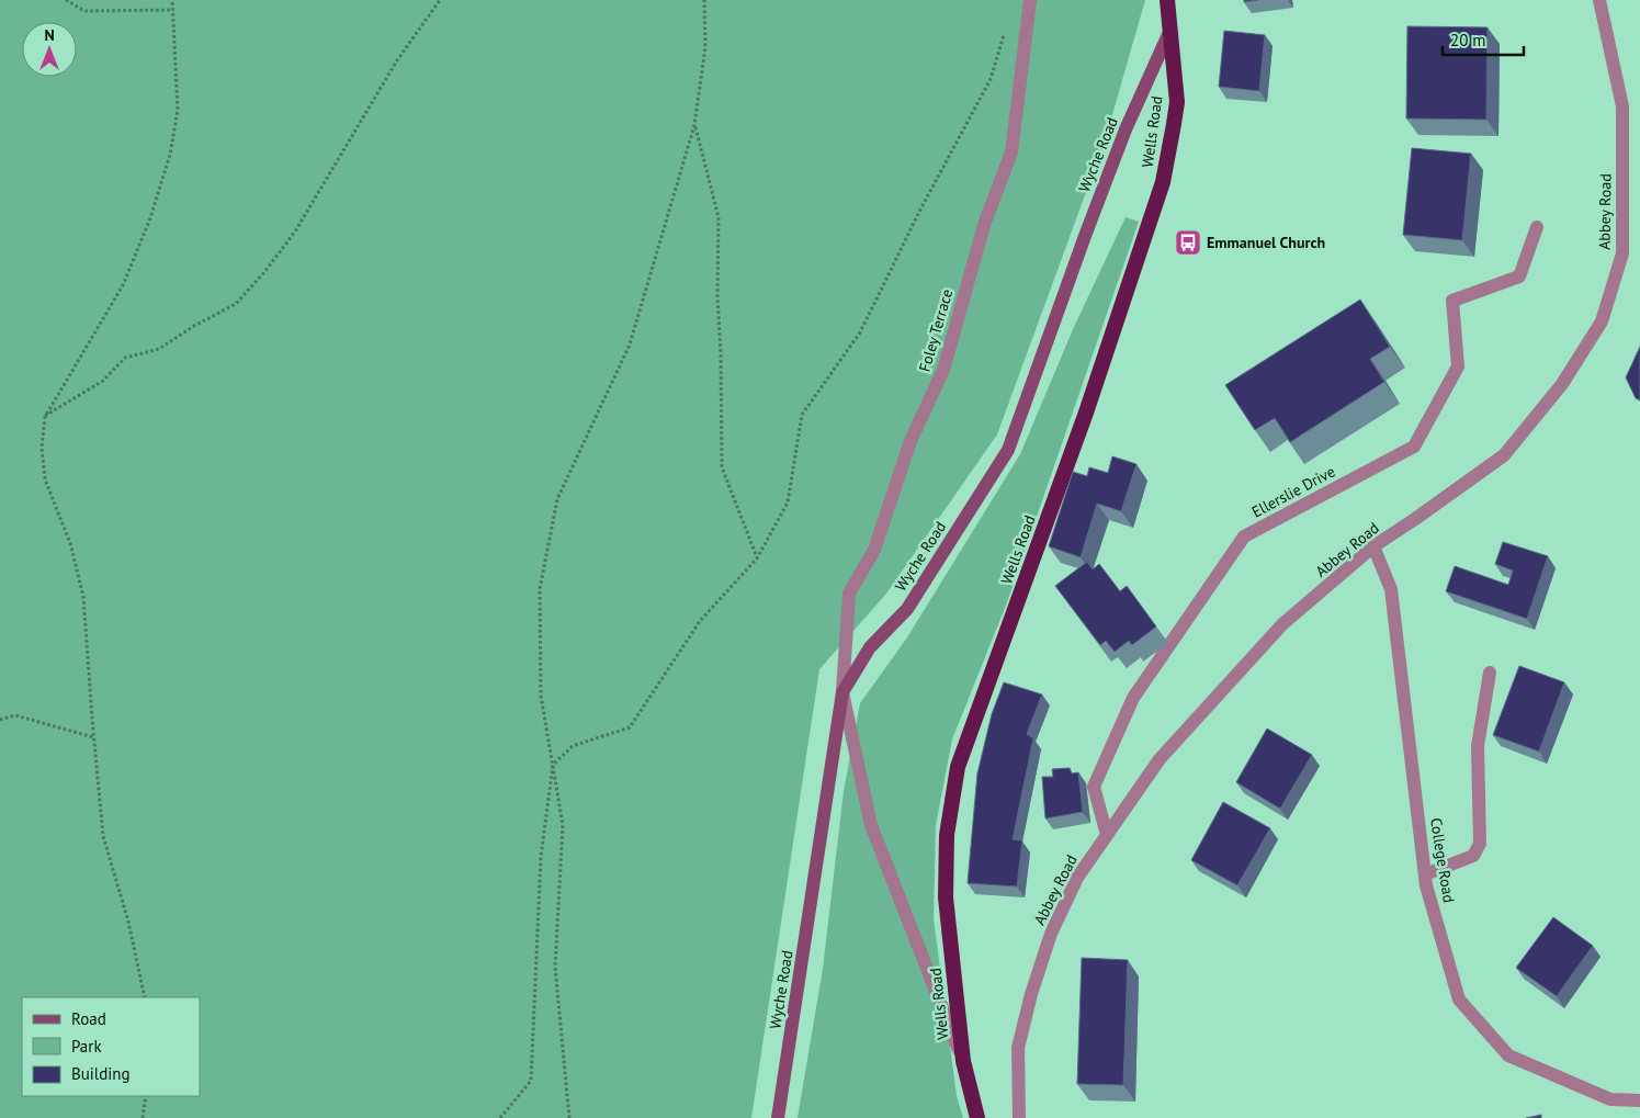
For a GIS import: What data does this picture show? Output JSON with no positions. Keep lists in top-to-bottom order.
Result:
{
  "streets": {
    "highway": ["Wells Road"],
    "main road": ["Wyche Road"],
    "street": [
      "Abbey Road",
      "Foley Terrace",
      "Ellerslie Drive",
      "College Road"
    ]
  },
  "crossings": [
    ["Wells Road", "Wyche Road"],
    ["Wells Road", "Foley Terrace"],
    ["Wyche Road", "Foley Terrace"],
    ["Abbey Road", "Ellerslie Drive"],
    ["Abbey Road", "College Road"]
  ],
  "places": {
    "bus stop": ["Emmanuel Church"]
  },
  "legend": ["Road", "Park", "Building"],
  "scale_bar": "20 m",
  "north": "top"
}
